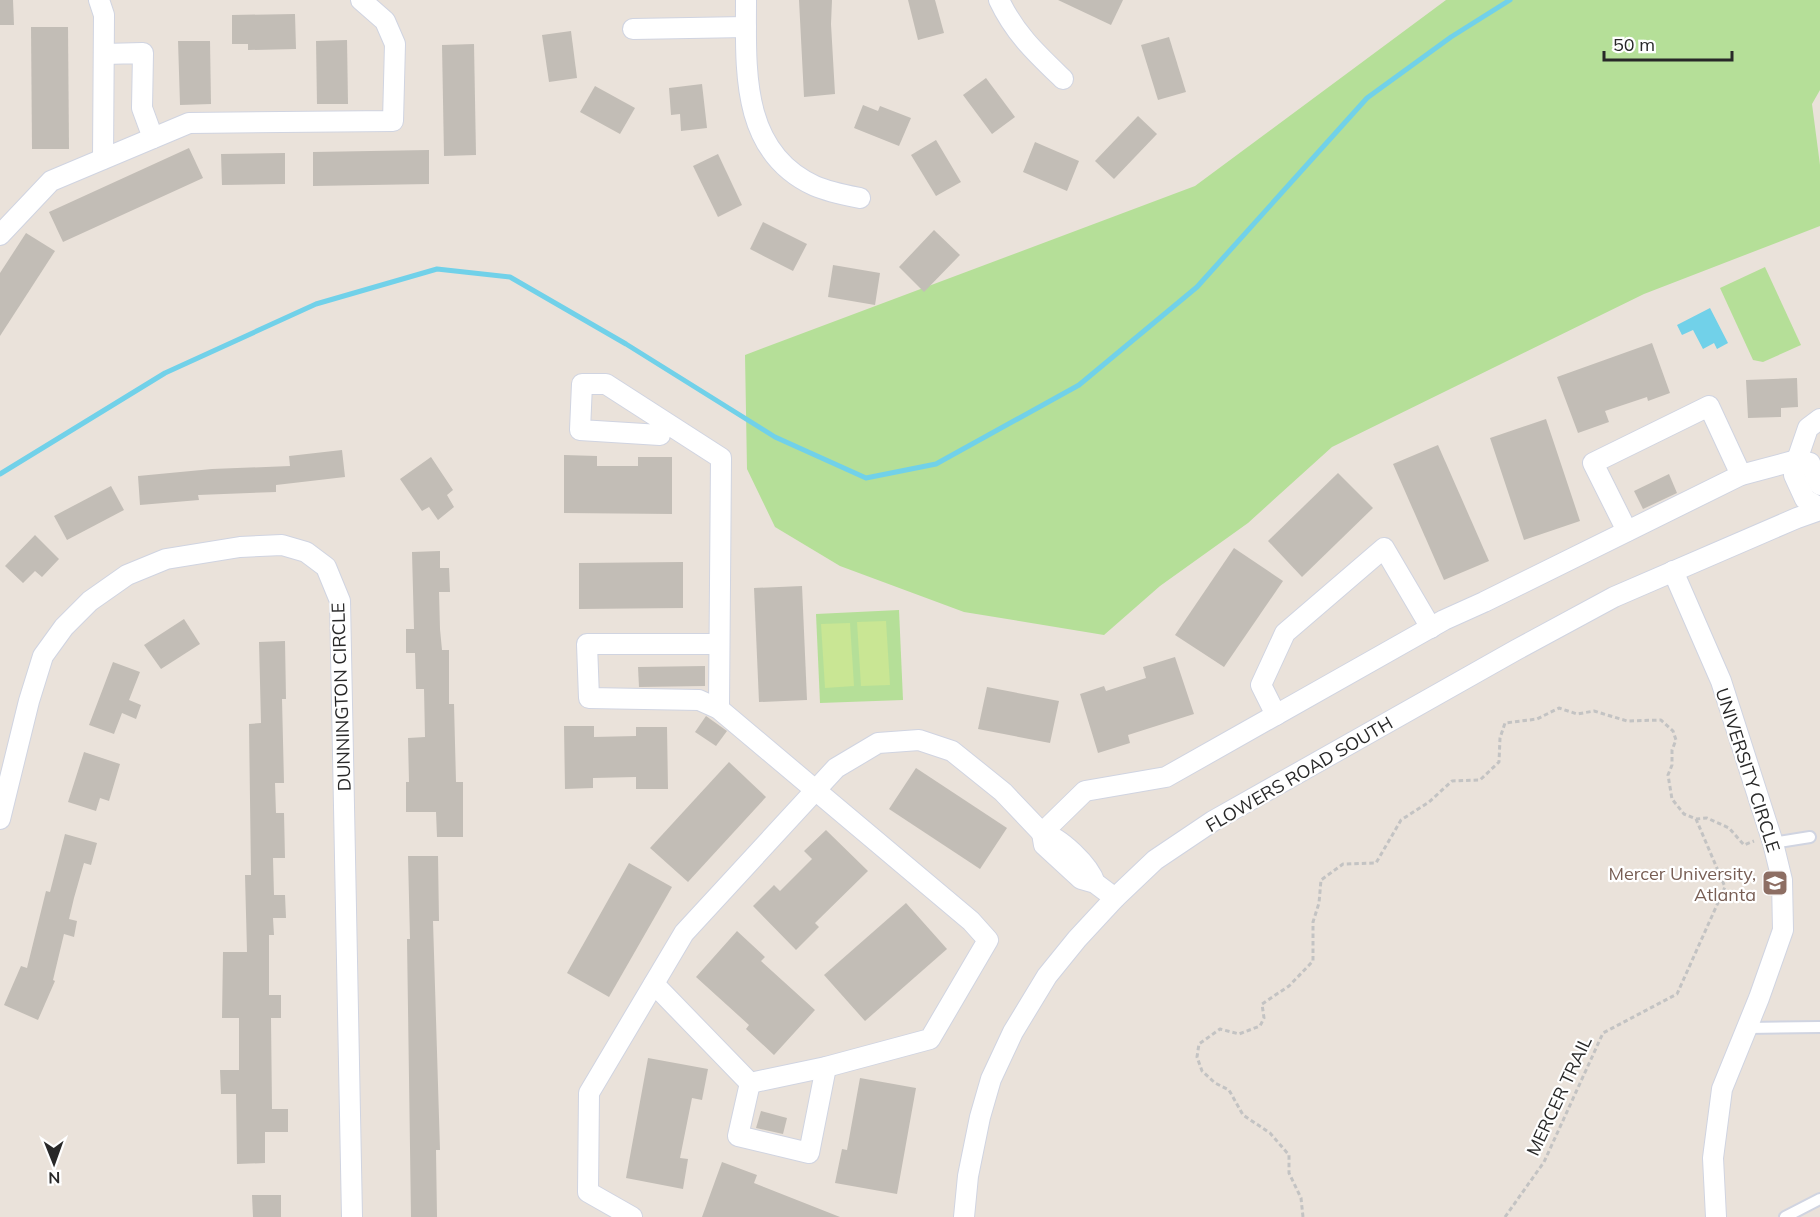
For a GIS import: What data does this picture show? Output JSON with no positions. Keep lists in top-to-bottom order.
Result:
{
  "streets": {
    "street": ["DUNNINGTON CIRCLE", "UNIVERSITY CIRCLE", "FLOWERS ROAD SOUTH"],
    "path": ["MERCER TRAIL"]
  },
  "crossings": [
    ["UNIVERSITY CIRCLE", "FLOWERS ROAD SOUTH"]
  ],
  "places": {
    "school or university": ["Mercer University, Atlanta"]
  },
  "scale_bar": "50 m",
  "north": "bottom"
}
